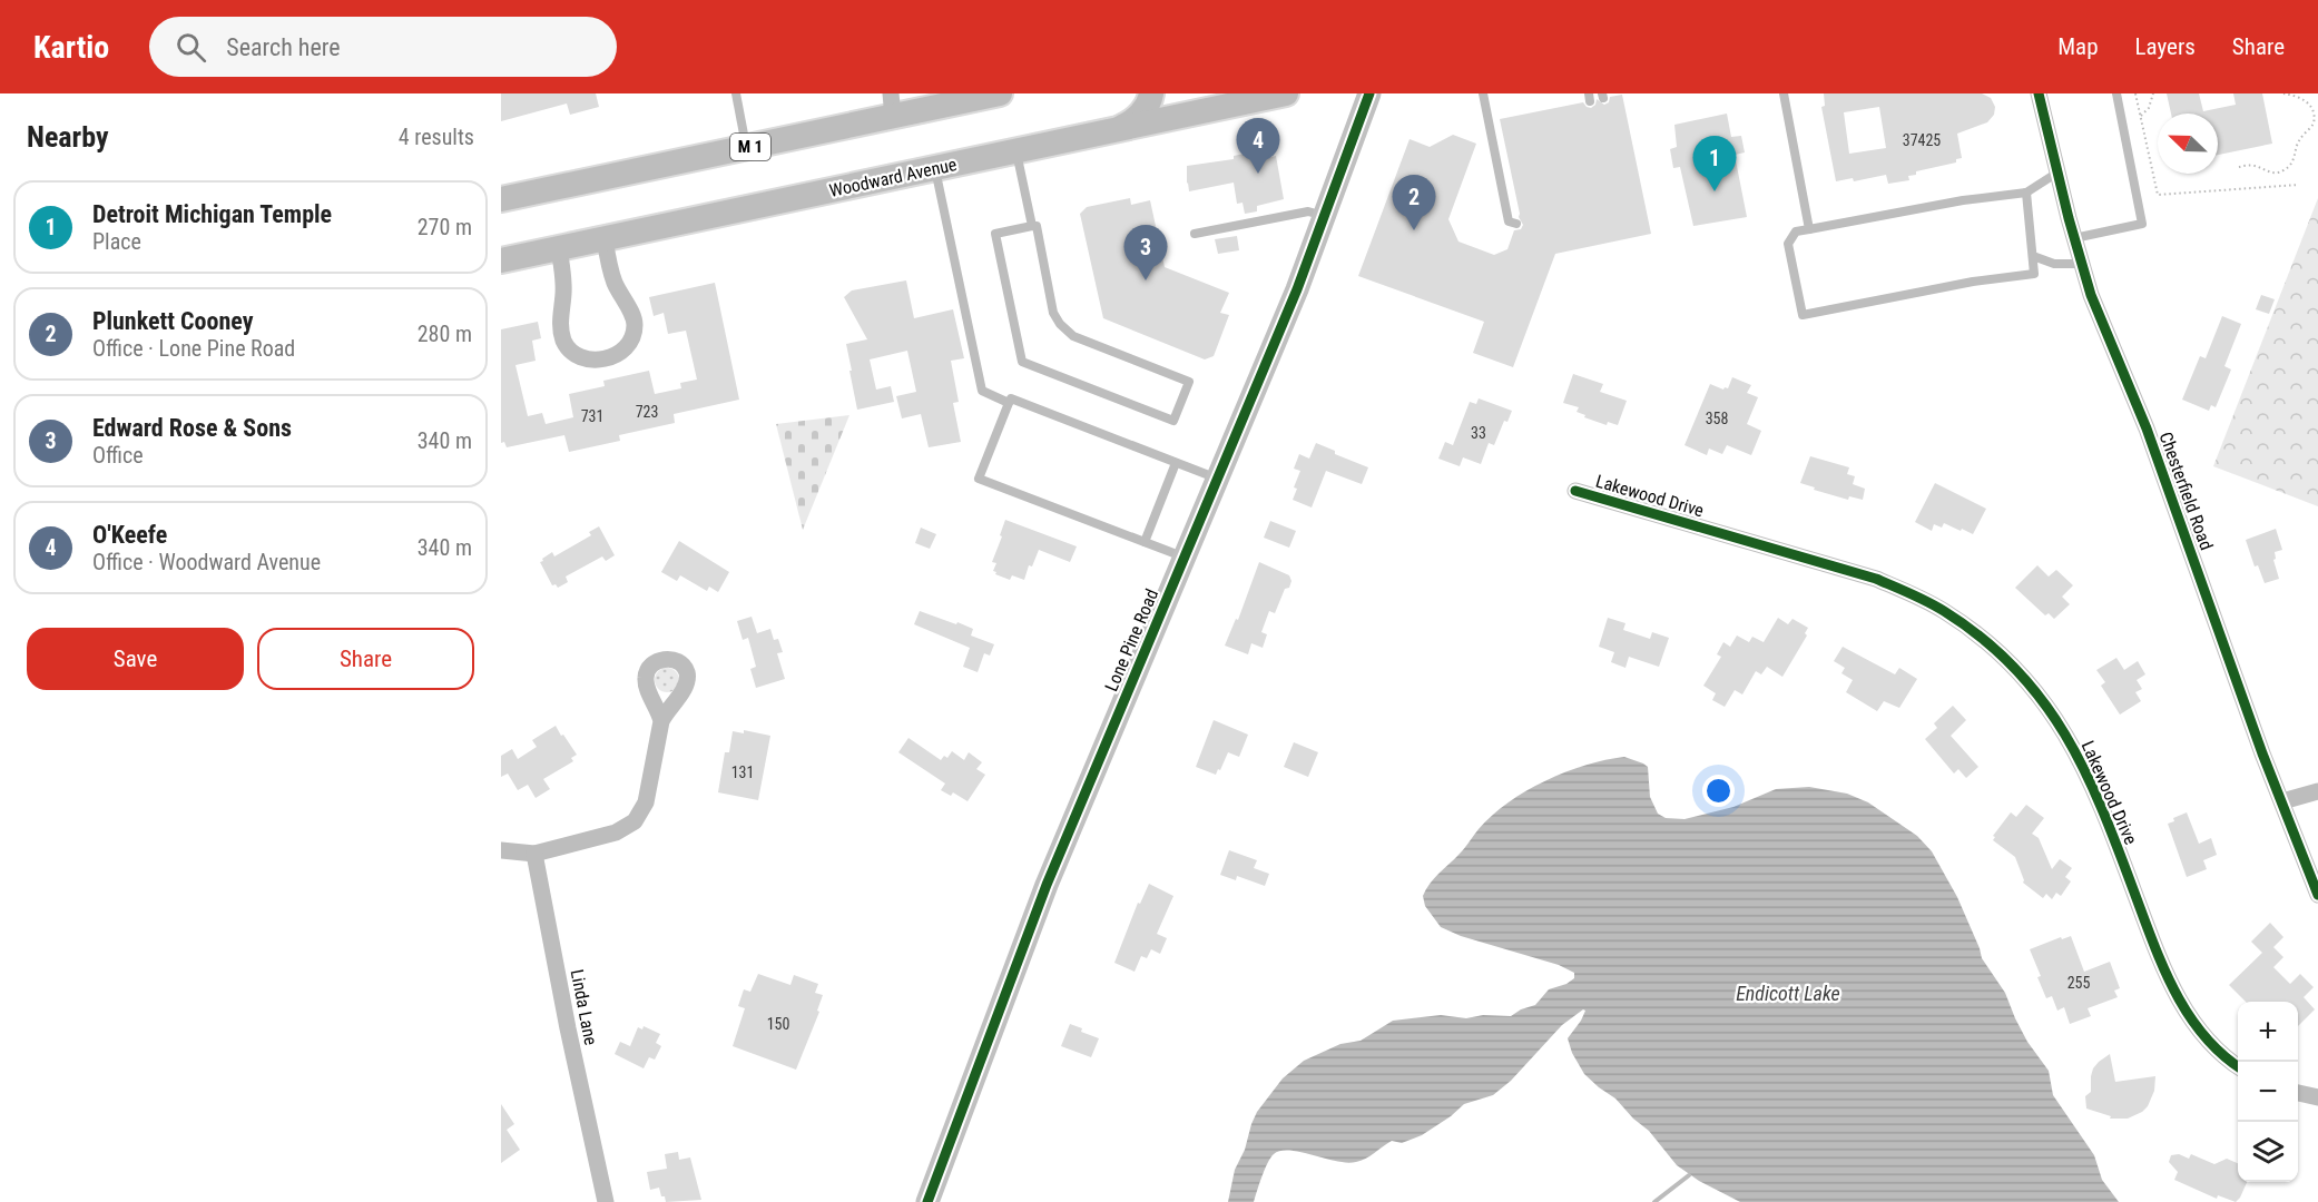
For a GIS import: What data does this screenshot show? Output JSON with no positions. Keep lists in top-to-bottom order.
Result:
{
  "streets": {
    "main road": ["M 1", "Woodward Avenue"],
    "street": [
      "Chesterfield Road",
      "Lakewood Drive",
      "Lone Pine Road",
      "Linda Lane"
    ]
  },
  "water": ["Endicott Lake"],
  "house_numbers": [
    "37425",
    "723",
    "731",
    "358",
    "33",
    "131",
    "255",
    "150"
  ],
  "north": "top left",
  "page": {
    "header": "Kartio",
    "search": "Search here",
    "nav": ["Map", "Layers", "Share"],
    "heading": ["Nearby", "4 results"],
    "pins": [
      "4",
      "1",
      "2",
      "3"
    ],
    "list": [
      {
        "mark": "1",
        "name": "Detroit Michigan Temple",
        "note": "Place",
        "value": "270 m"
      },
      {
        "mark": "2",
        "name": "Plunkett Cooney",
        "note": "Office · Lone Pine Road",
        "value": "280 m"
      },
      {
        "mark": "3",
        "name": "Edward Rose & Sons",
        "note": "Office",
        "value": "340 m"
      },
      {
        "mark": "4",
        "name": "O'Keefe",
        "note": "Office · Woodward Avenue",
        "value": "340 m"
      }
    ],
    "buttons": ["Save", "Share"],
    "map_buttons": ["+", "−"]
  }
}
